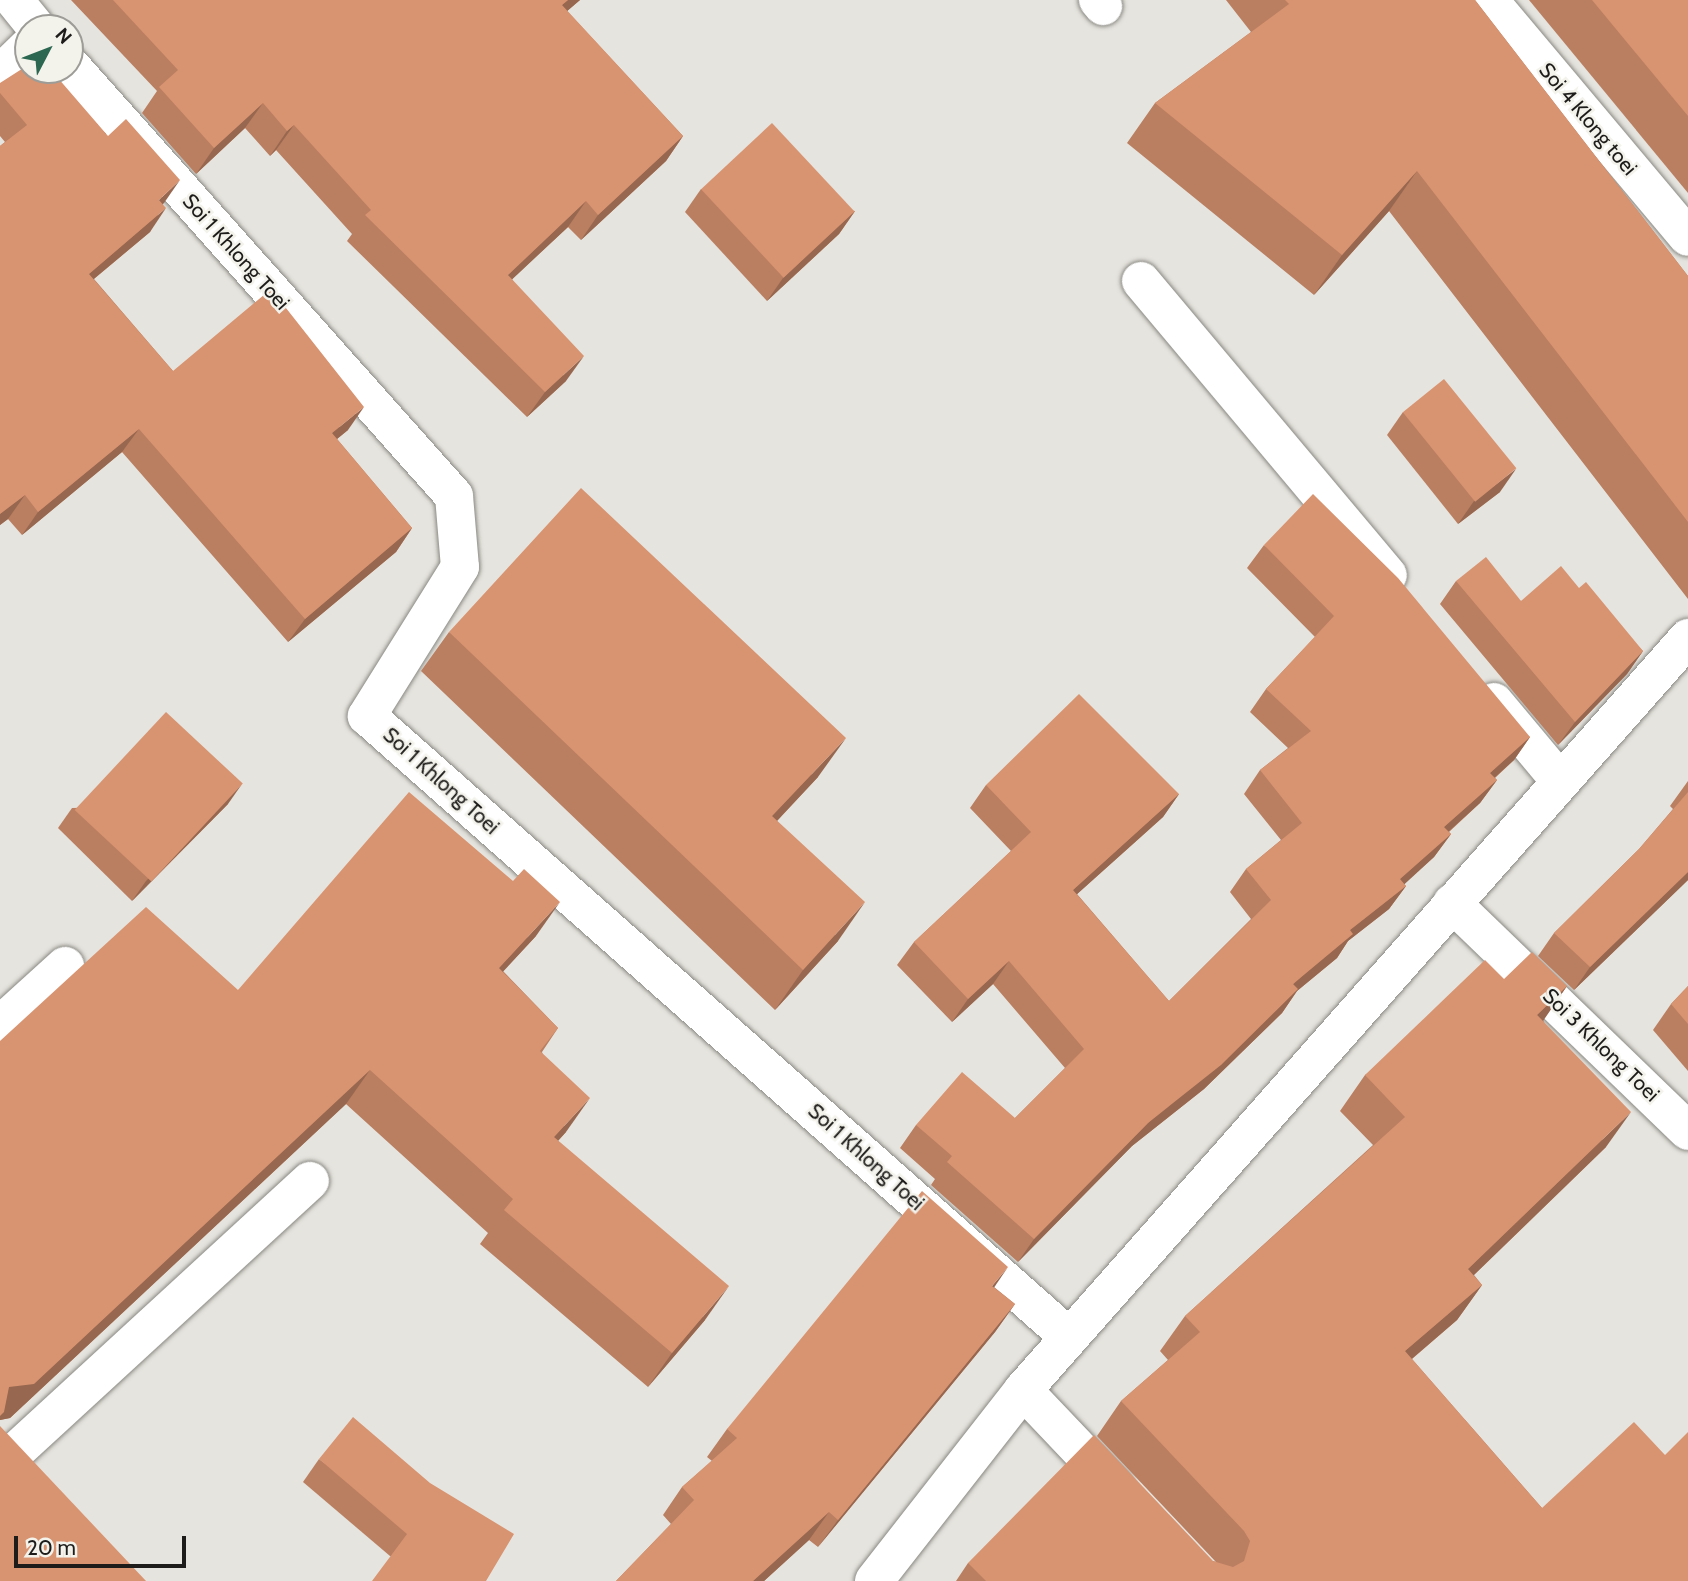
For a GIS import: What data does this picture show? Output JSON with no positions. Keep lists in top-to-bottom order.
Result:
{
  "streets": {
    "street": ["Soi 4 Klong toei", "Soi 1 Khlong Toei", "Soi 3 Khlong Toei"]
  },
  "scale_bar": "20 m",
  "north": "top right"
}
